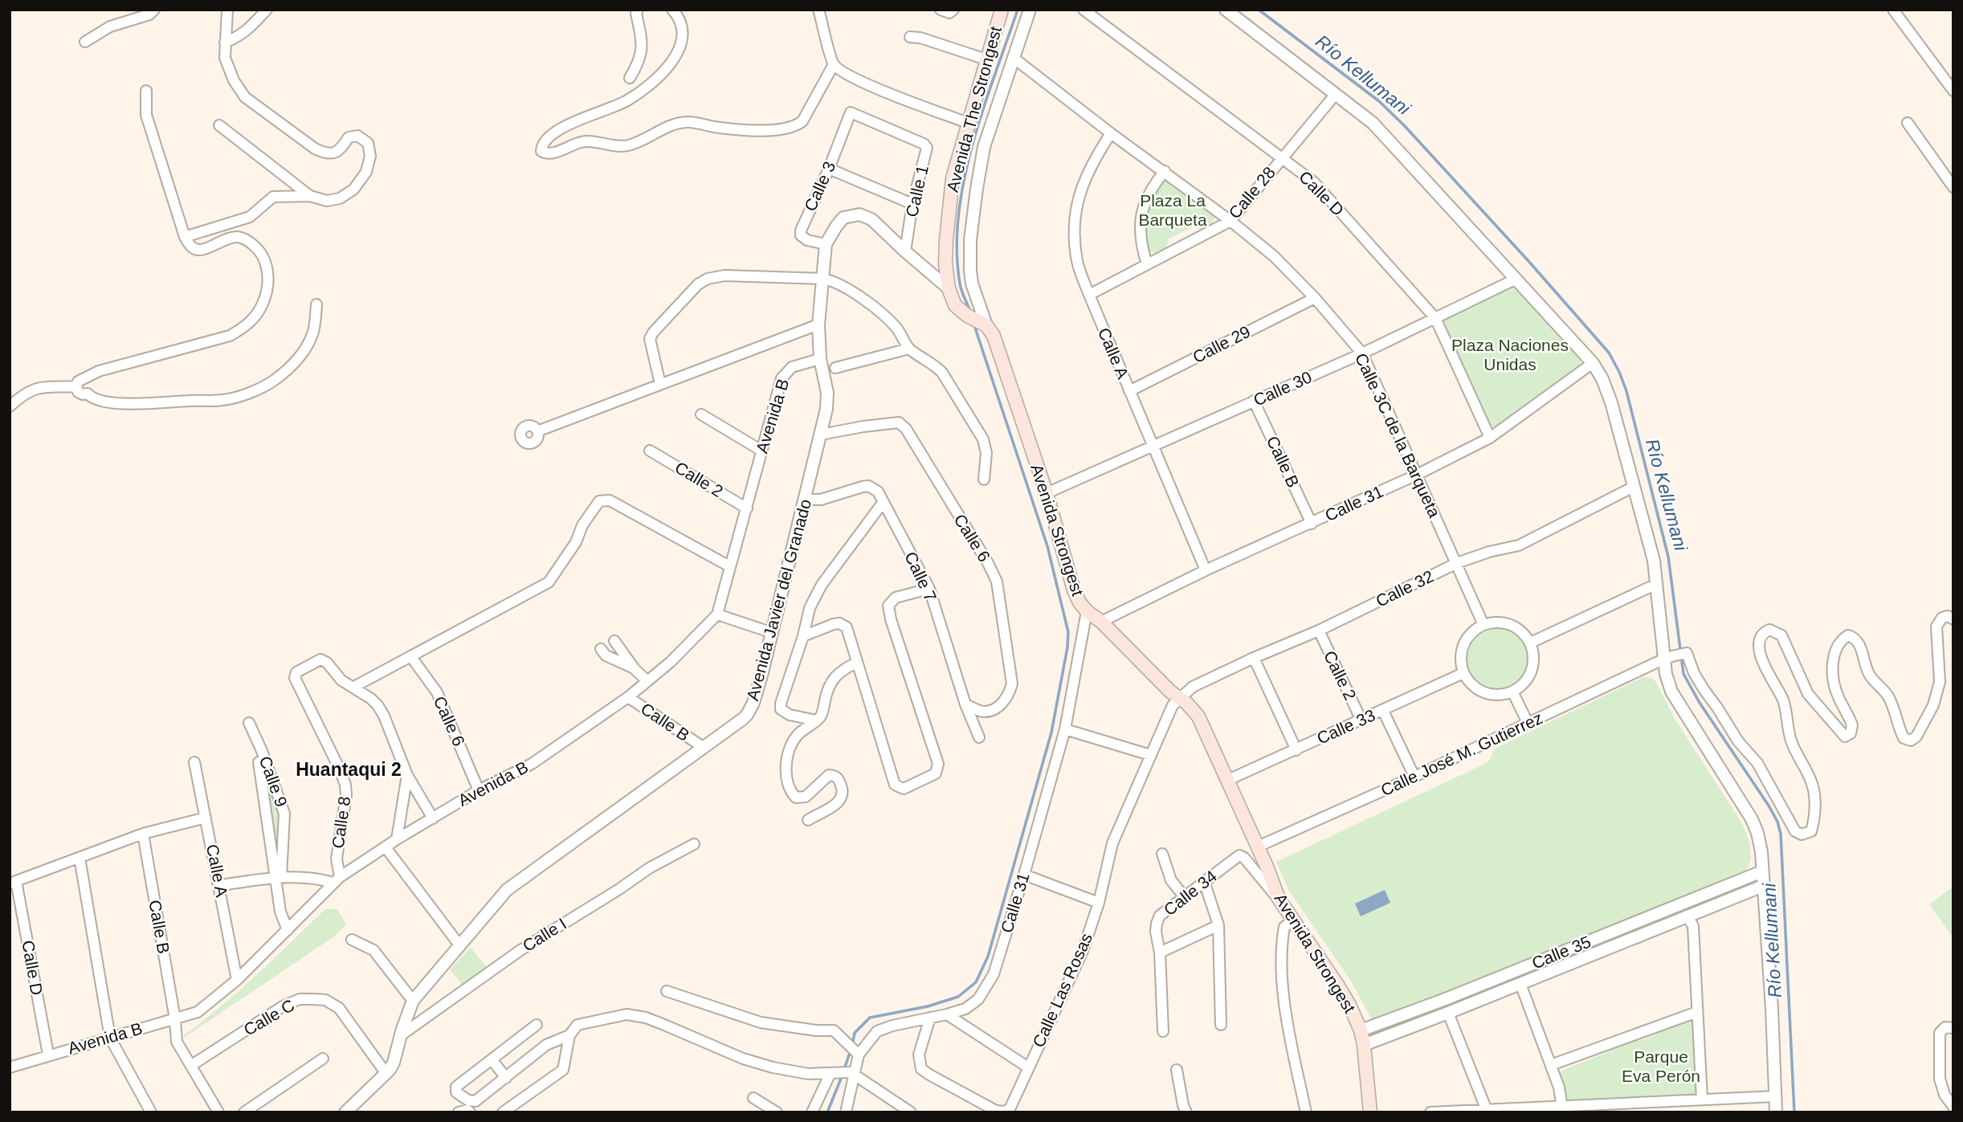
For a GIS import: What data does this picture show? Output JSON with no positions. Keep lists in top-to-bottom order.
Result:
{
  "streets": {
    "main road": ["Avenida The Strongest", "Avenida Strongest"],
    "street": [
      "Calle 3",
      "Calle 1",
      "Calle 28",
      "Calle D",
      "Calle 29",
      "Calle A",
      "Calle 30",
      "Avenida B",
      "Calle 3C de la Barqueta",
      "Calle B",
      "Calle 2",
      "Calle 31",
      "Calle 6",
      "Calle 7",
      "Calle 32",
      "Avenida Javier del Granado",
      "Calle 33",
      "Calle José M. Gutierrez",
      "Calle 9",
      "Calle 8",
      "Calle 34",
      "Calle I",
      "Calle 35",
      "Calle Las Rosas",
      "Calle C"
    ]
  },
  "crossings": [
    ["Avenida The Strongest", "Avenida Strongest"],
    ["Avenida The Strongest", "Avenida Javier del Granado"],
    ["Calle 3", "Calle 1"],
    ["Calle 3", "Avenida Javier del Granado"],
    ["Calle 1", "Avenida Javier del Granado"],
    ["Calle 28", "Calle D"],
    ["Calle 28", "Calle A"],
    ["Calle 28", "Calle 3C de la Barqueta"],
    ["Calle D", "Calle 30"],
    ["Calle D", "Avenida B"],
    ["Calle D", "Calle 31"],
    ["Calle 29", "Calle A"],
    ["Calle 29", "Calle 3C de la Barqueta"],
    ["Calle A", "Calle 30"],
    ["Calle A", "Avenida B"],
    ["Calle A", "Calle 3C de la Barqueta"],
    ["Calle A", "Calle 31"],
    ["Calle 30", "Calle 3C de la Barqueta"],
    ["Calle 30", "Calle B"],
    ["Calle 30", "Avenida Strongest"],
    ["Avenida B", "Calle B"],
    ["Avenida B", "Calle 2"],
    ["Avenida B", "Calle 6"],
    ["Avenida B", "Avenida Javier del Granado"],
    ["Avenida B", "Calle 8"],
    ["Calle 3C de la Barqueta", "Calle 31"],
    ["Calle 3C de la Barqueta", "Avenida Strongest"],
    ["Calle 3C de la Barqueta", "Calle 32"],
    ["Calle 3C de la Barqueta", "Calle 33"],
    ["Calle B", "Calle 31"],
    ["Calle B", "Avenida Javier del Granado"],
    ["Calle B", "Calle C"],
    ["Calle 2", "Calle 32"],
    ["Calle 2", "Calle 33"],
    ["Calle 31", "Avenida Strongest"],
    ["Calle 31", "Calle Las Rosas"],
    ["Avenida Strongest", "Calle 32"],
    ["Avenida Strongest", "Calle 33"],
    ["Avenida Strongest", "Calle José M. Gutierrez"],
    ["Avenida Strongest", "Calle 34"],
    ["Avenida Strongest", "Calle 35"],
    ["Avenida Strongest", "Calle Las Rosas"],
    ["Calle 6", "Calle 7"],
    ["Calle 6", "Avenida Javier del Granado"],
    ["Calle 7", "Avenida Javier del Granado"],
    ["Calle 32", "Calle Las Rosas"],
    ["Avenida Javier del Granado", "Calle I"],
    ["Avenida Javier del Granado", "Calle C"]
  ],
  "districts": ["Huantaqui 2"],
  "water": ["Río Kellumani"],
  "parks": ["Plaza La Barqueta", "Plaza Naciones Unidas", "Parque Eva Perón"]
}
